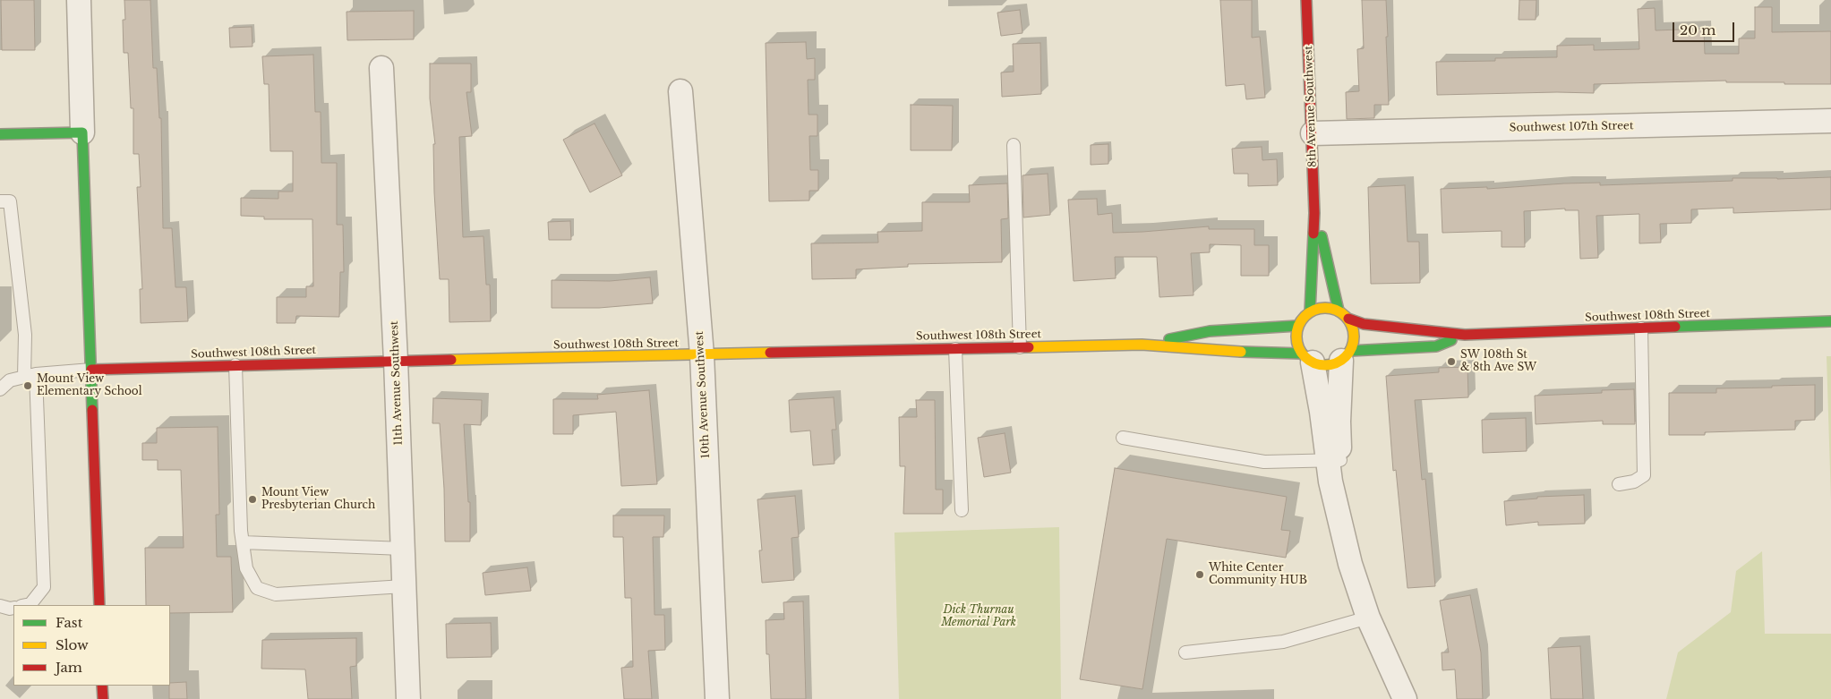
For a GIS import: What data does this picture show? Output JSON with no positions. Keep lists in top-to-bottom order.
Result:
{
  "streets": {
    "street": [
      "8th Avenue Southwest",
      "Southwest 107th Street",
      "Southwest 108th Street",
      "11th Avenue Southwest",
      "10th Avenue Southwest"
    ]
  },
  "crossings": [
    ["8th Avenue Southwest", "Southwest 107th Street"],
    ["8th Avenue Southwest", "Southwest 108th Street"],
    ["Southwest 108th Street", "11th Avenue Southwest"],
    ["Southwest 108th Street", "10th Avenue Southwest"]
  ],
  "parks": ["Dick Thurnau Memorial Park"],
  "places": [
    "SW 108th St & 8th Ave SW",
    "Mount View Elementary School",
    "Mount View Presbyterian Church",
    "White Center Community HUB"
  ],
  "legend": ["Fast", "Slow", "Jam"],
  "scale_bar": "20 m"
}
